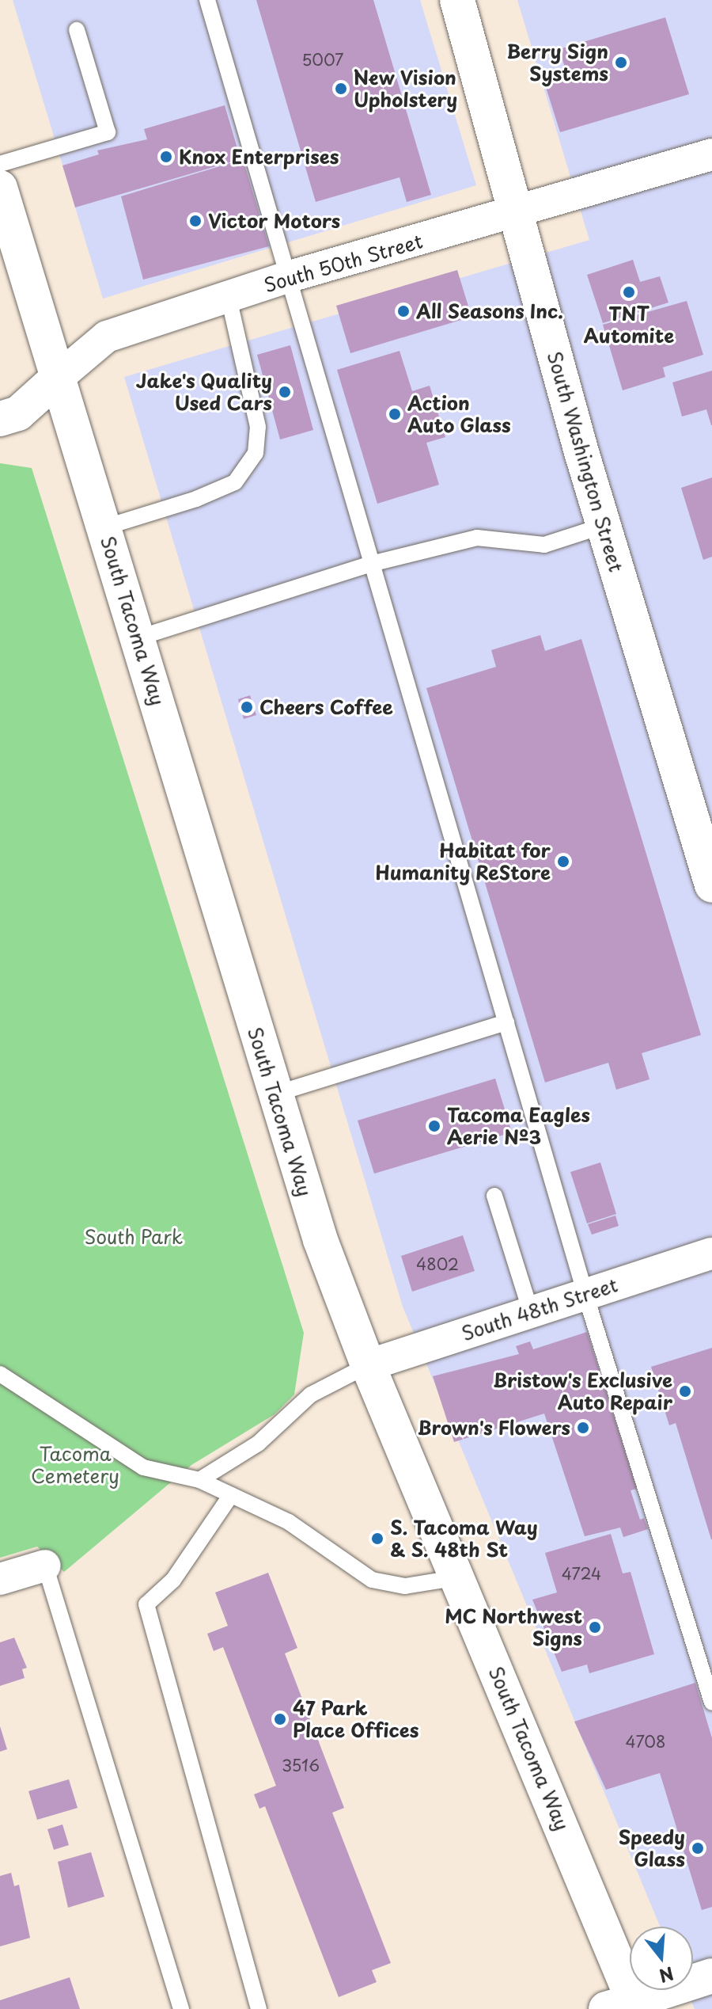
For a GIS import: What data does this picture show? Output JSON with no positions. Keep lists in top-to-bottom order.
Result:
{
  "streets": {
    "main road": ["South 50th Street", "South Washington Street", "South Tacoma Way"],
    "street": ["South 48th Street"]
  },
  "crossings": [
    ["South 50th Street", "South Washington Street"],
    ["South 50th Street", "South Tacoma Way"],
    ["South Tacoma Way", "South 48th Street"]
  ],
  "parks": ["South Park", "Tacoma Cemetery"],
  "places": [
    "Berry Sign Systems",
    "New Vision Upholstery",
    "Knox Enterprises",
    "Victor Motors",
    "TNT Automite",
    "All Seasons Inc.",
    "Jake's Quality Used Cars",
    "Action Auto Glass",
    "Cheers Coffee",
    "Habitat for Humanity ReStore",
    "Tacoma Eagles Aerie №3",
    "Bristow's Exclusive Auto Repair",
    "Brown's Flowers",
    "S. Tacoma Way & S. 48th St",
    "MC Northwest Signs",
    "47 Park Place Offices",
    "Speedy Glass"
  ],
  "house_numbers": [
    "5007",
    "4802",
    "4724",
    "4708",
    "3516"
  ],
  "north": "bottom"
}
